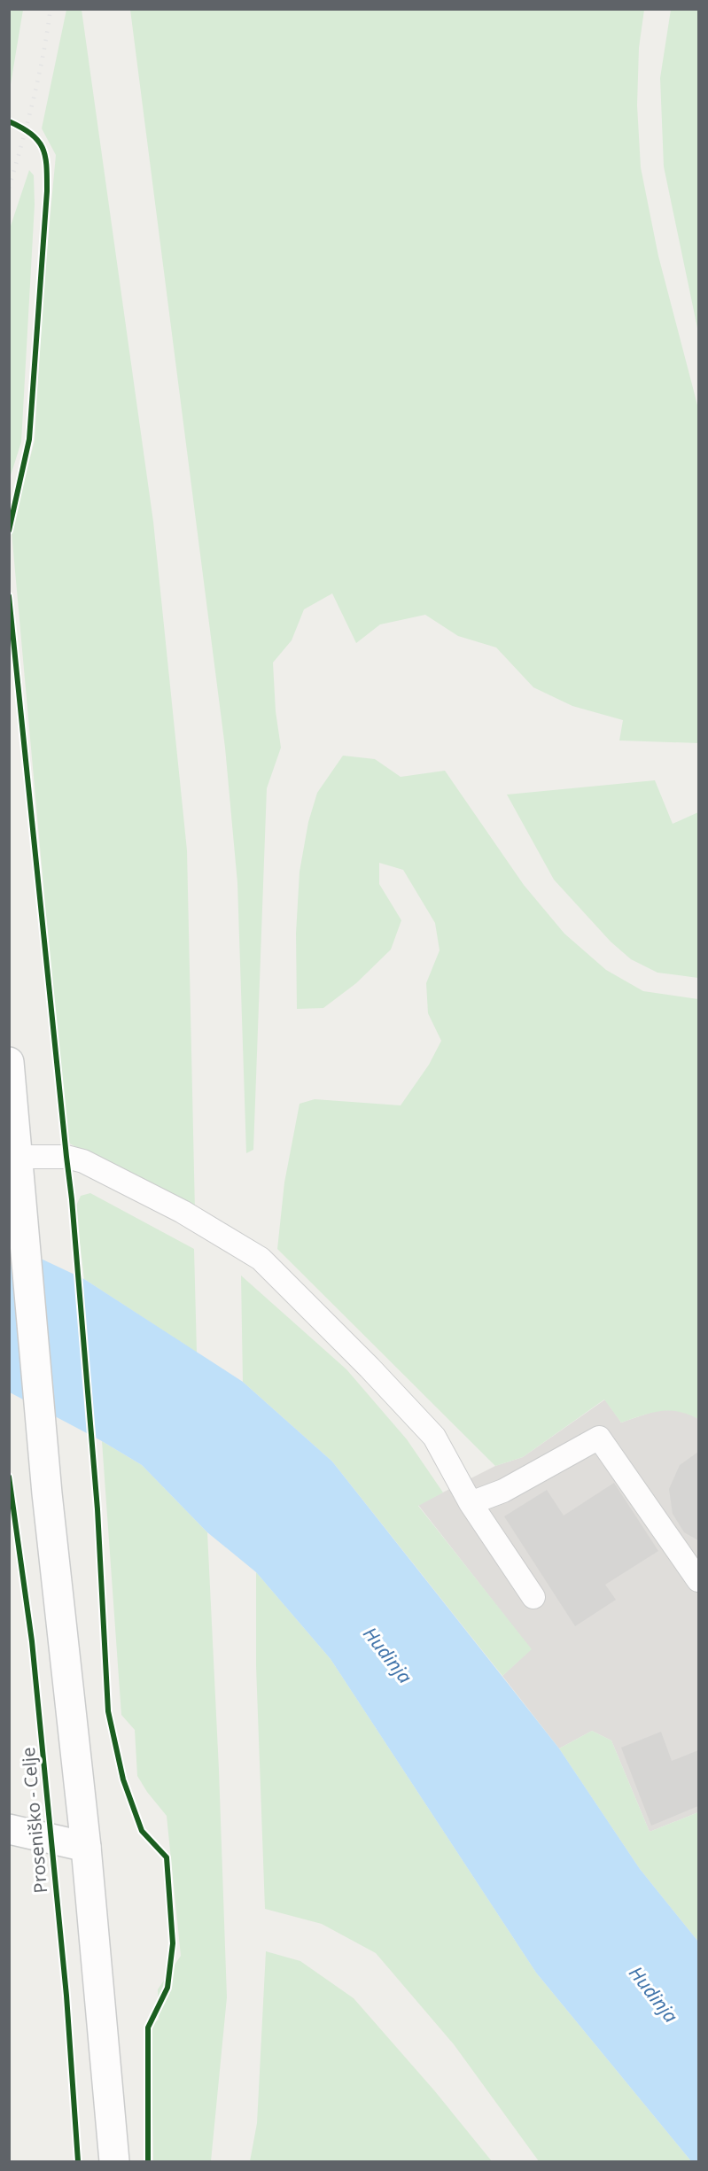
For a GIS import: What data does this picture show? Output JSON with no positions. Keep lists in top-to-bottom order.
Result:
{
  "streets": {
    "cycle path": ["Proseniško - Celje"]
  },
  "water": ["Hudinja"]
}
